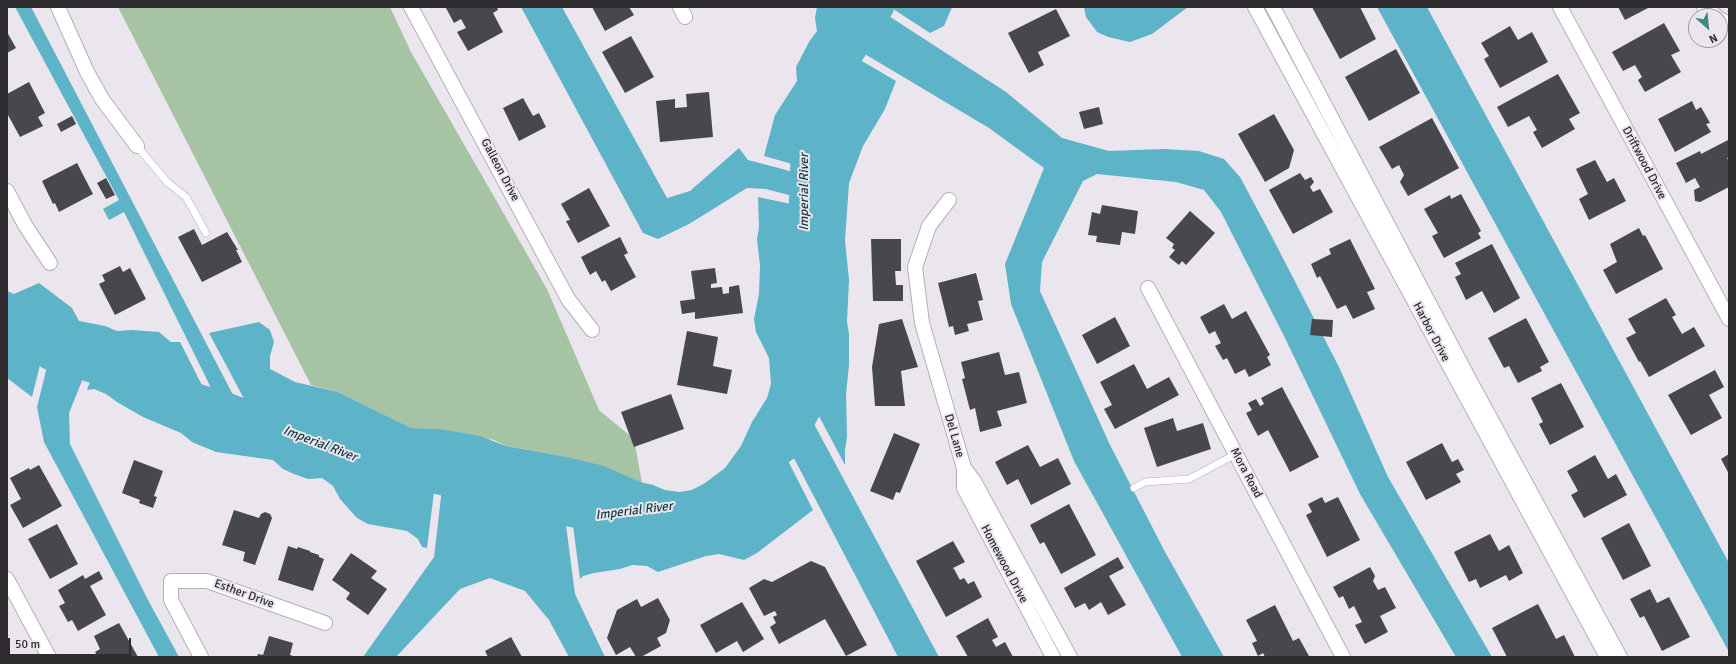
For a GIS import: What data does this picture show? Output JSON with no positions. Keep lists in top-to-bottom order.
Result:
{
  "streets": {
    "street": [
      "Driftwood Drive",
      "Galleon Drive",
      "Harbor Drive",
      "Del Lane",
      "Mora Road",
      "Homewood Drive",
      "Esther Drive"
    ]
  },
  "crossings": [
    ["Del Lane", "Homewood Drive"]
  ],
  "water": ["Imperial River"],
  "scale_bar": "50 m",
  "north": "bottom right"
}
